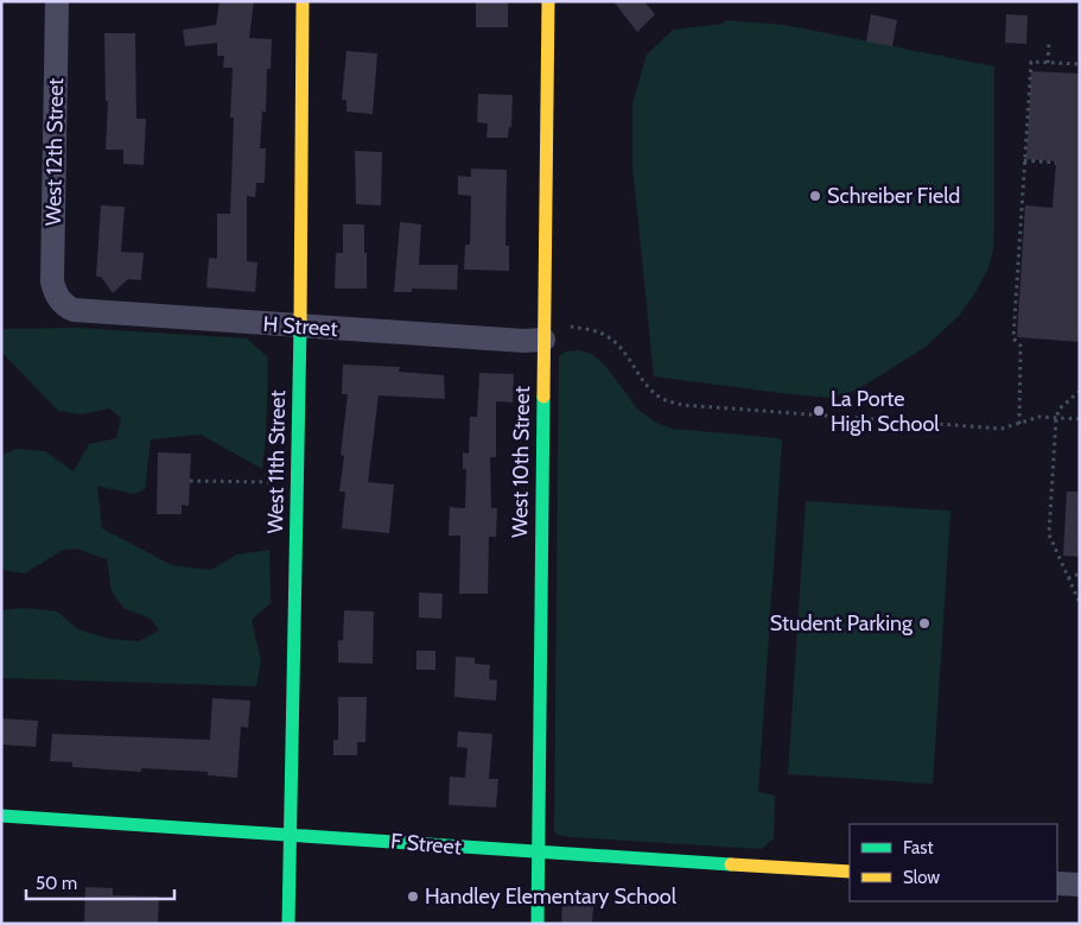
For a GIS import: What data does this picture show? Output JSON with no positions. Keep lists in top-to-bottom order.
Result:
{
  "streets": {
    "street": [
      "West 12th Street",
      "H Street",
      "West 11th Street",
      "West 10th Street",
      "F Street"
    ]
  },
  "crossings": [
    ["West 12th Street", "H Street"],
    ["H Street", "West 11th Street"],
    ["H Street", "West 10th Street"],
    ["West 11th Street", "F Street"],
    ["West 10th Street", "F Street"]
  ],
  "places": [
    "Schreiber Field",
    "La Porte High School",
    "Student Parking",
    "Handley Elementary School"
  ],
  "legend": ["Fast", "Slow"],
  "scale_bar": "50 m"
}
